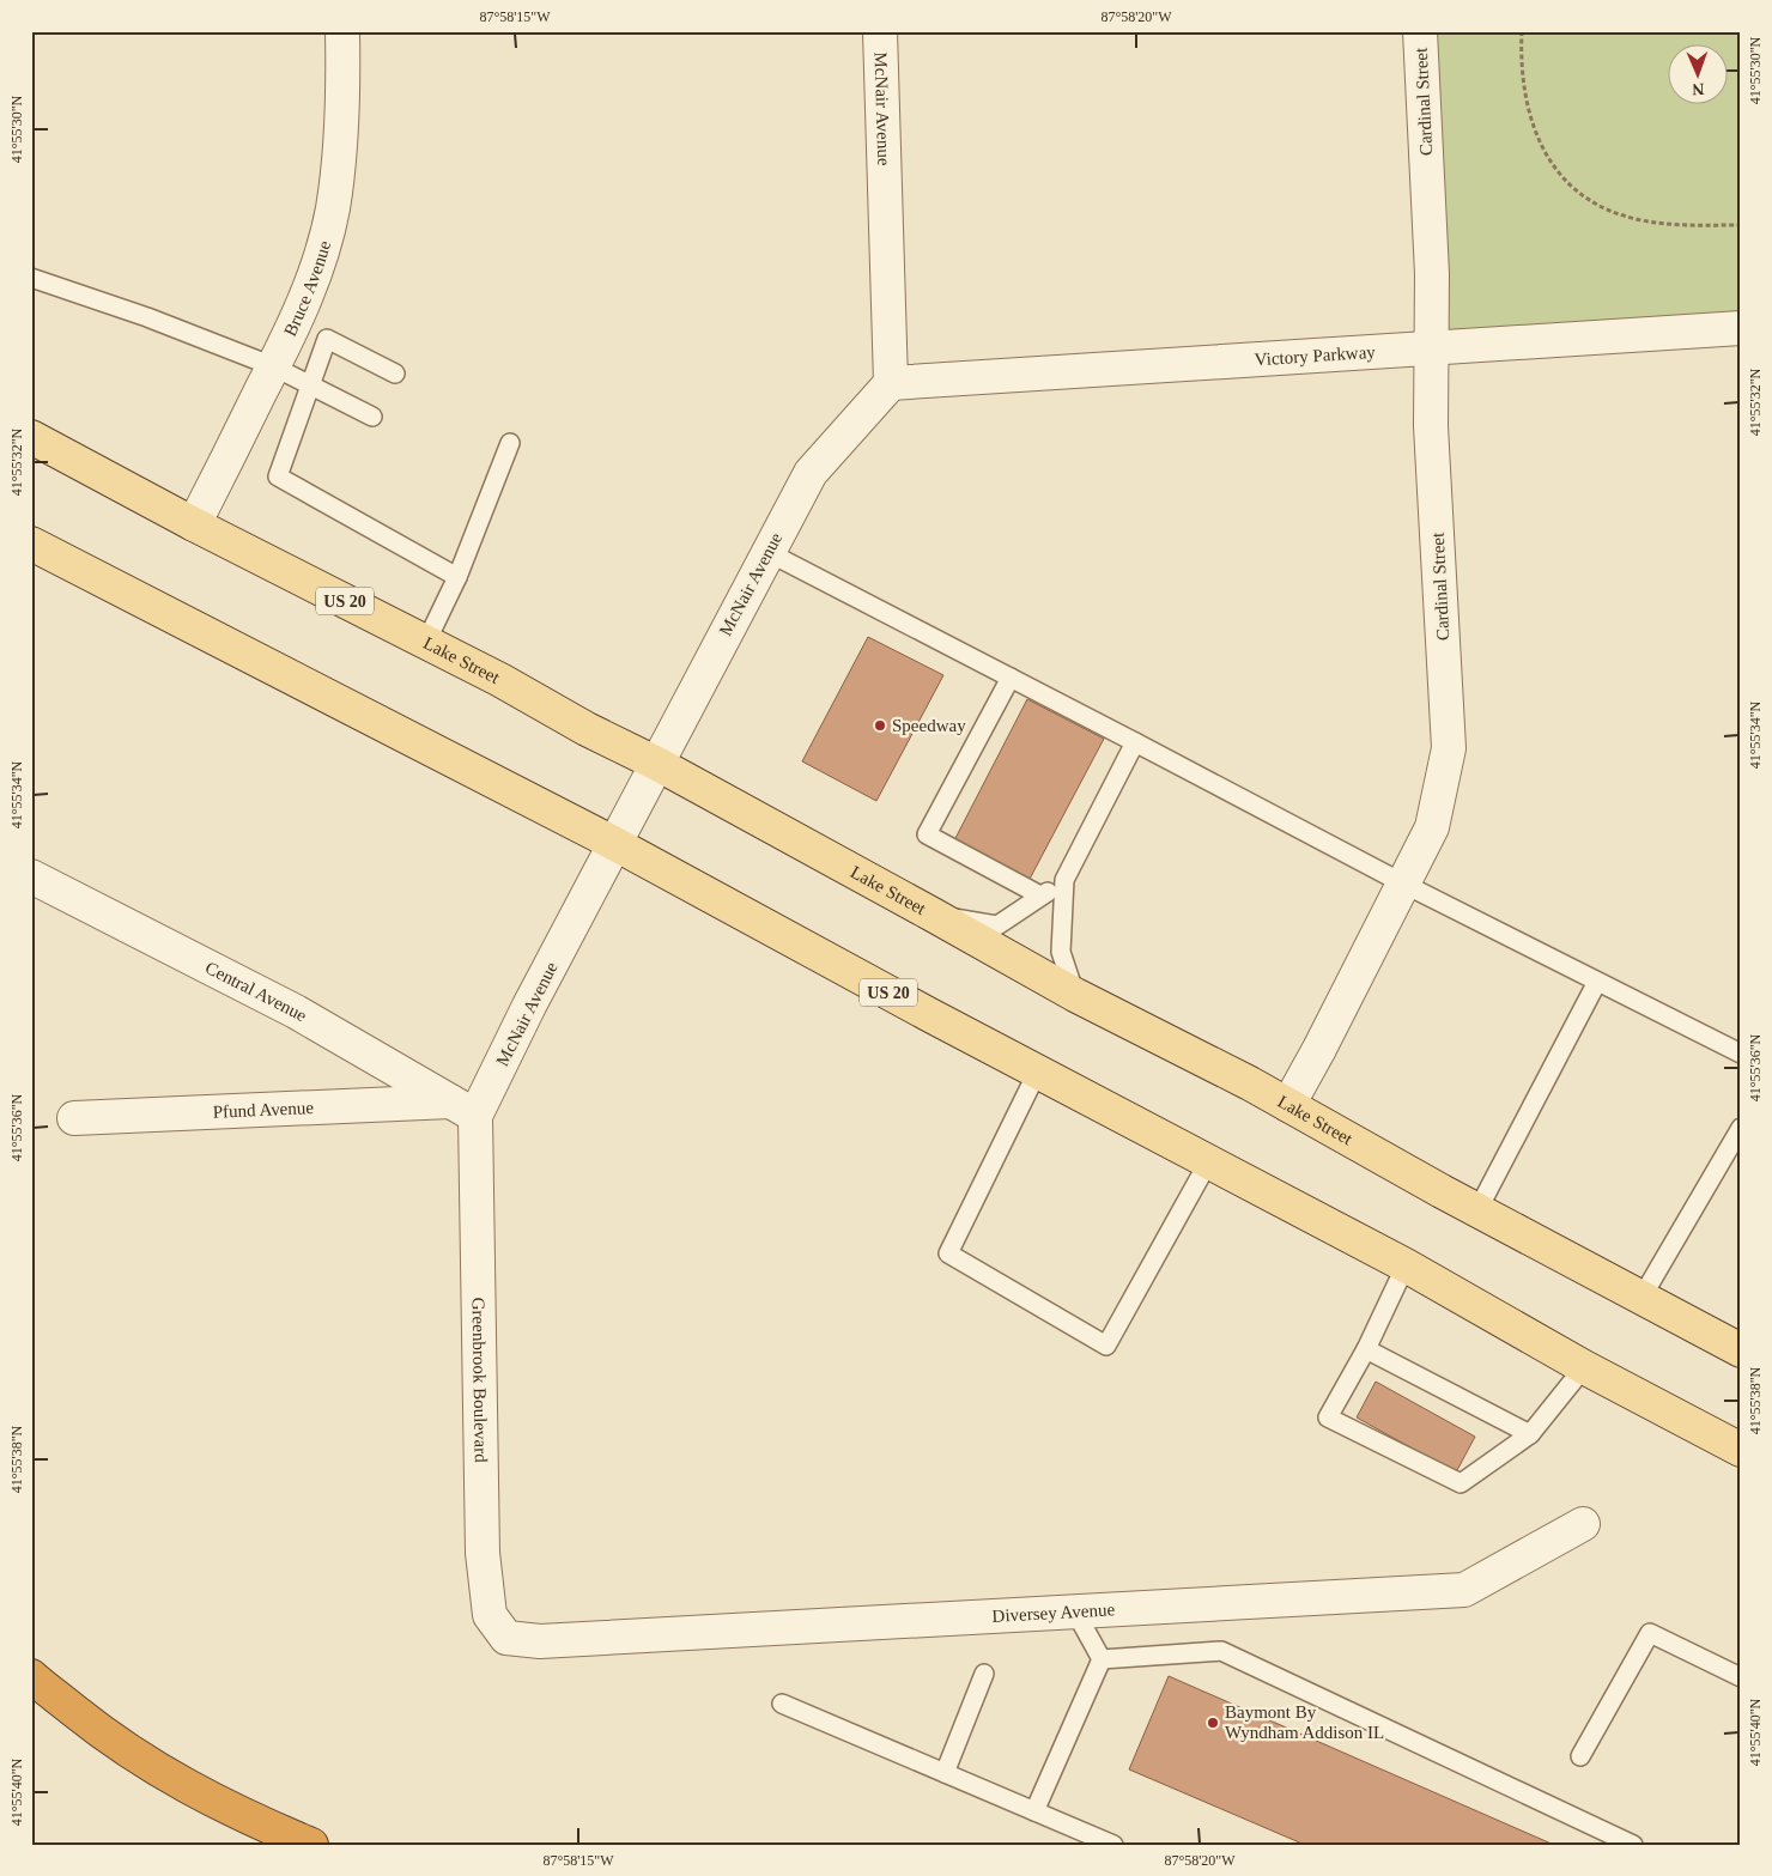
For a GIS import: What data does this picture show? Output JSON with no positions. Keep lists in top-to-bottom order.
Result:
{
  "streets": {
    "main road": ["US 20", "Lake Street"],
    "street": [
      "Cardinal Street",
      "McNair Avenue",
      "Bruce Avenue",
      "Victory Parkway",
      "Central Avenue",
      "Pfund Avenue",
      "Greenbrook Boulevard",
      "Diversey Avenue"
    ]
  },
  "crossings": [
    ["Cardinal Street", "Victory Parkway"],
    ["Cardinal Street", "Lake Street"],
    ["McNair Avenue", "Victory Parkway"],
    ["McNair Avenue", "US 20"],
    ["McNair Avenue", "Lake Street"],
    ["McNair Avenue", "Central Avenue"],
    ["McNair Avenue", "Pfund Avenue"],
    ["McNair Avenue", "Greenbrook Boulevard"],
    ["Bruce Avenue", "Lake Street"],
    ["Central Avenue", "Pfund Avenue"],
    ["Central Avenue", "Greenbrook Boulevard"],
    ["Pfund Avenue", "Greenbrook Boulevard"],
    ["Greenbrook Boulevard", "Diversey Avenue"]
  ],
  "places": ["Speedway", "Baymont By Wyndham Addison IL"],
  "north": "bottom",
  "coordinates": [
    "87°58'15\"W",
    "87°58'20\"W",
    "41°55'30\"N",
    "41°55'32\"N",
    "41°55'34\"N",
    "41°55'36\"N",
    "41°55'38\"N",
    "41°55'40\"N"
  ]
}
